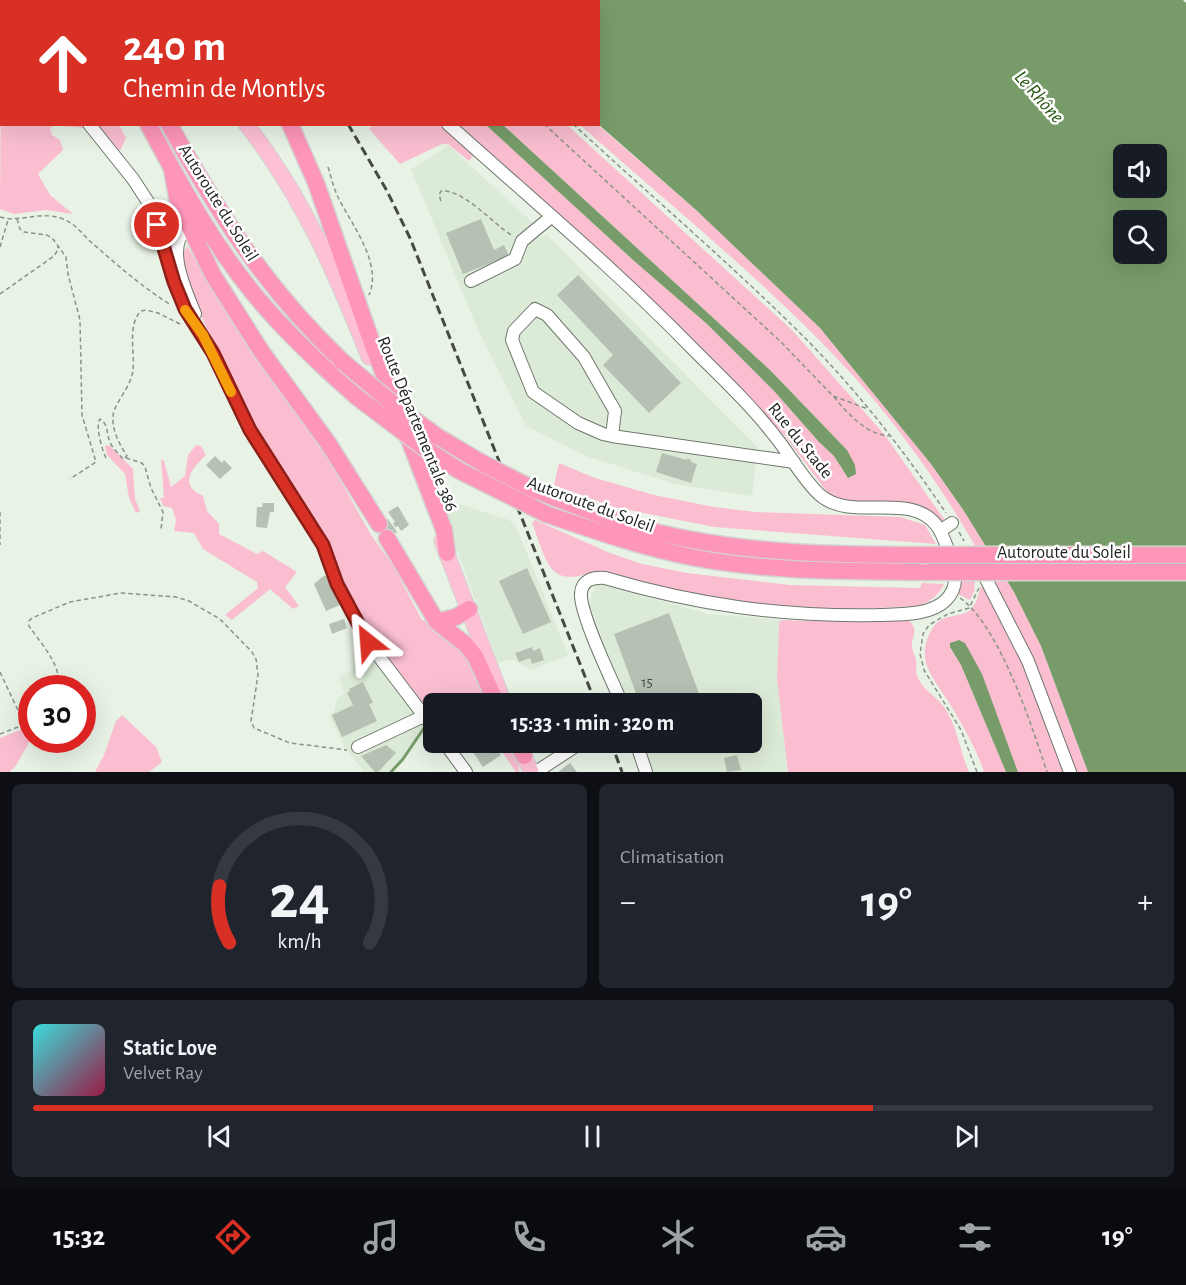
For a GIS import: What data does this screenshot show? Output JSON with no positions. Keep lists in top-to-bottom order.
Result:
{
  "streets": {
    "highway": ["Autoroute du Soleil"],
    "main road": ["Route Départementale 386"],
    "street": ["Rue du Stade"]
  },
  "water": ["Le Rhône"],
  "house_numbers": ["15"],
  "page": {
    "turn": ["240 m", "Chemin de Montlys"],
    "limit": "30",
    "trip": "15:33 · 1 min · 320 m",
    "tile": "Climatisation",
    "heat": ["−", "19°", "+"],
    "song": ["Static Love", "Velvet Ray"],
    "tabs": ["15:32", "19°"],
    "gauge": ["24", "km/h"]
  }
}
